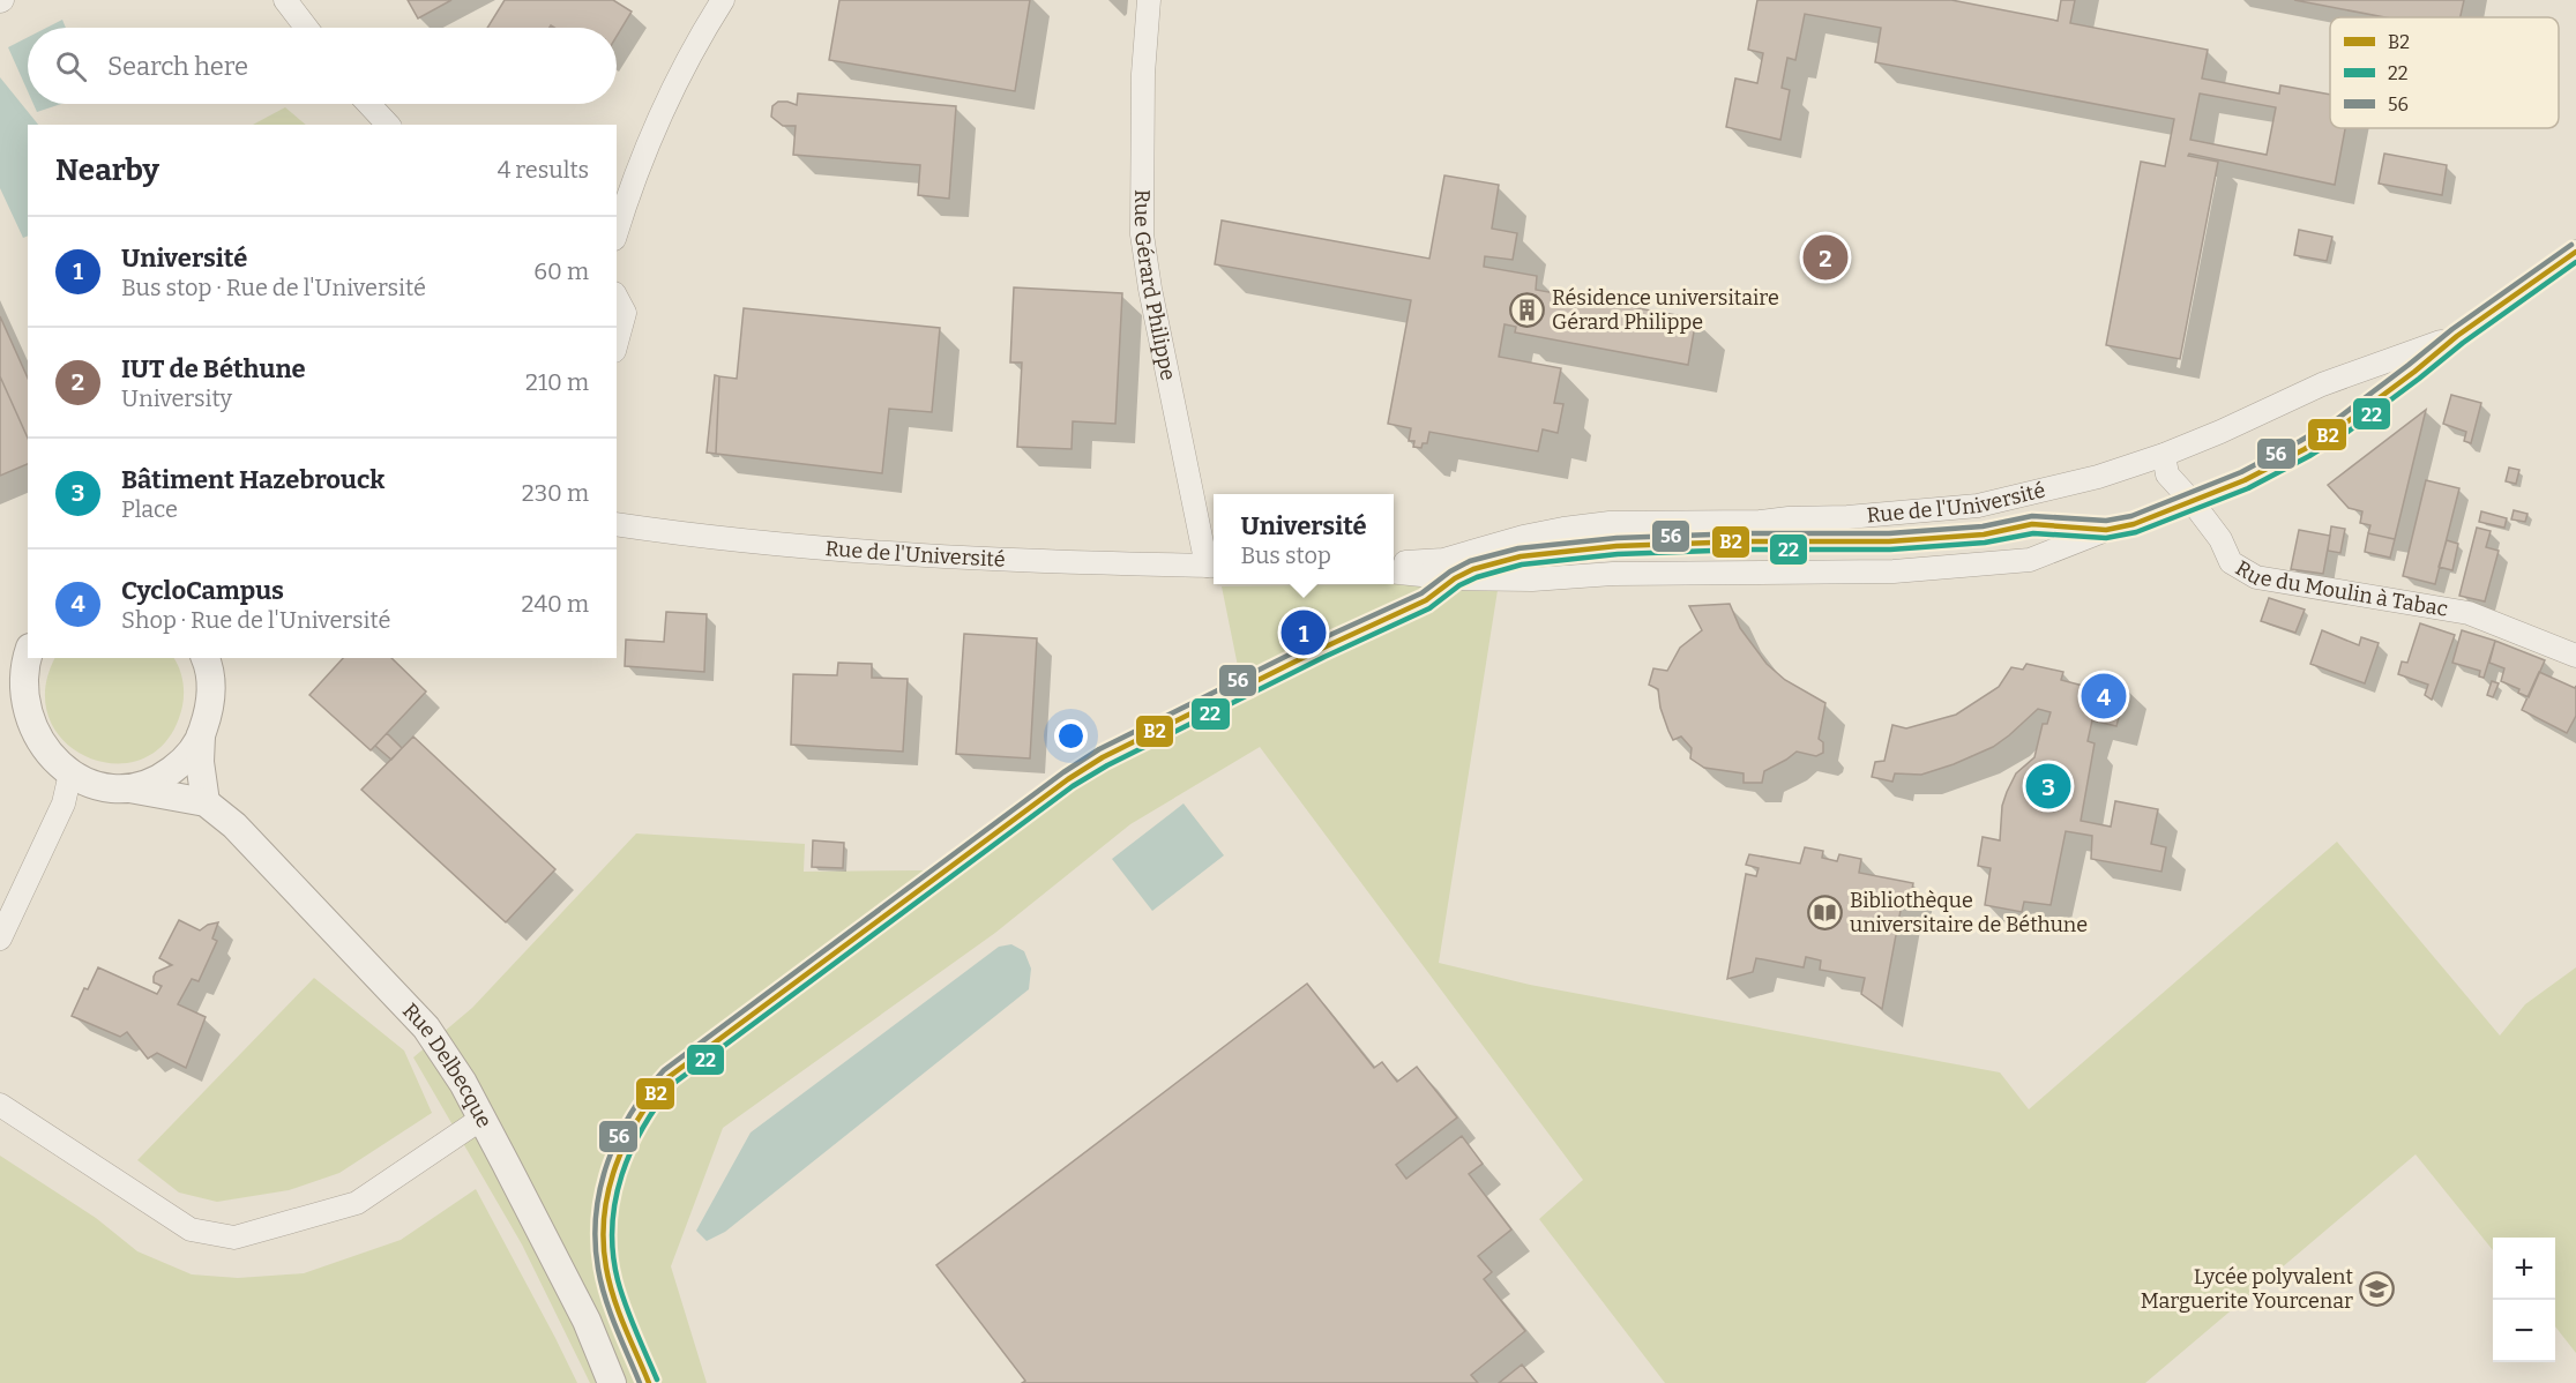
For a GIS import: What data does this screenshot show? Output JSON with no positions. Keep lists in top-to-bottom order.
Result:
{
  "streets": {
    "street": [
      "Rue Gérard Philippe",
      "Rue de l'Université",
      "Rue du Moulin à Tabac",
      "Rue Delbecque"
    ]
  },
  "crossings": [
    ["Rue Gérard Philippe", "Rue de l'Université"],
    ["Rue de l'Université", "Rue du Moulin à Tabac"]
  ],
  "places": {
    "building": ["Résidence universitaire Gérard Philippe"],
    "library": ["Bibliothèque universitaire de Béthune"],
    "school or university": ["Lycée polyvalent Marguerite Yourcenar"]
  },
  "lines": ["transit line 56", "transit line B2", "transit line 22"],
  "legend": ["B2", "22", "56"],
  "page": {
    "search": "Search here",
    "heading": ["Nearby", "4 results"],
    "list": [
      {
        "mark": "1",
        "name": "Université",
        "note": "Bus stop · Rue de l'Université",
        "value": "60 m"
      },
      {
        "mark": "2",
        "name": "IUT de Béthune",
        "note": "University",
        "value": "210 m"
      },
      {
        "mark": "3",
        "name": "Bâtiment Hazebrouck",
        "note": "Place",
        "value": "230 m"
      },
      {
        "mark": "4",
        "name": "CycloCampus",
        "note": "Shop · Rue de l'Université",
        "value": "240 m"
      }
    ],
    "pins": [
      "2",
      "1",
      "4",
      "3"
    ],
    "popup": ["Université", "Bus stop"],
    "map_buttons": ["+", "−"]
  }
}
